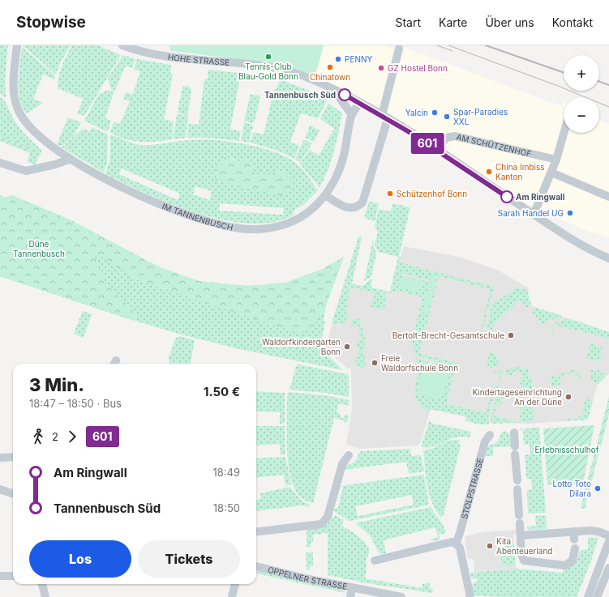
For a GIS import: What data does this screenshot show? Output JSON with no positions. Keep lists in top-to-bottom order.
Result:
{
  "streets": {
    "street": [
      "HOHE STRASSE",
      "AM SCHÜTZENHOF",
      "IM TANNENBUSCH",
      "STOLPSTRASSE",
      "OPPELNER STRASSE"
    ]
  },
  "crossings": [
    ["HOHE STRASSE", "AM SCHÜTZENHOF"],
    ["HOHE STRASSE", "IM TANNENBUSCH"]
  ],
  "parks": ["Düne Tannenbusch", "Erlebnisschulhof"],
  "places": [
    "Tennis-Club Blau-Gold Bonn",
    "PENNY",
    "Chinatown",
    "GZ Hostel Bonn",
    "Tannenbusch Süd",
    "Yalcin",
    "Spar-Paradies XXL",
    "China Imbiss Kanton",
    "Schützenhof Bonn",
    "Am Ringwall",
    "Sarah Handel UG",
    "Bertolt-Brecht-Gesamtschule",
    "Waldorfkindergarten Bonn",
    "Freie Waldorfschule Bonn",
    "Kindertageseinrichtung An der Düne",
    "Lotto Toto Dilara",
    "Kita Abenteuerland"
  ],
  "lines": ["bus line 601"],
  "page": {
    "header": "Stopwise",
    "nav": [
      "Start",
      "Karte",
      "Über uns",
      "Kontakt"
    ],
    "on_map": "601",
    "map_buttons": ["+", "−"],
    "heading": ["3 Min.", "18:47 – 18:50 · Bus", "1.50 €"],
    "legs": ["2", "601"],
    "list": [
      {
        "name": "Am Ringwall",
        "value": "18:49"
      },
      {
        "name": "Tannenbusch Süd",
        "value": "18:50"
      }
    ],
    "buttons": ["Los", "Tickets"]
  }
}
